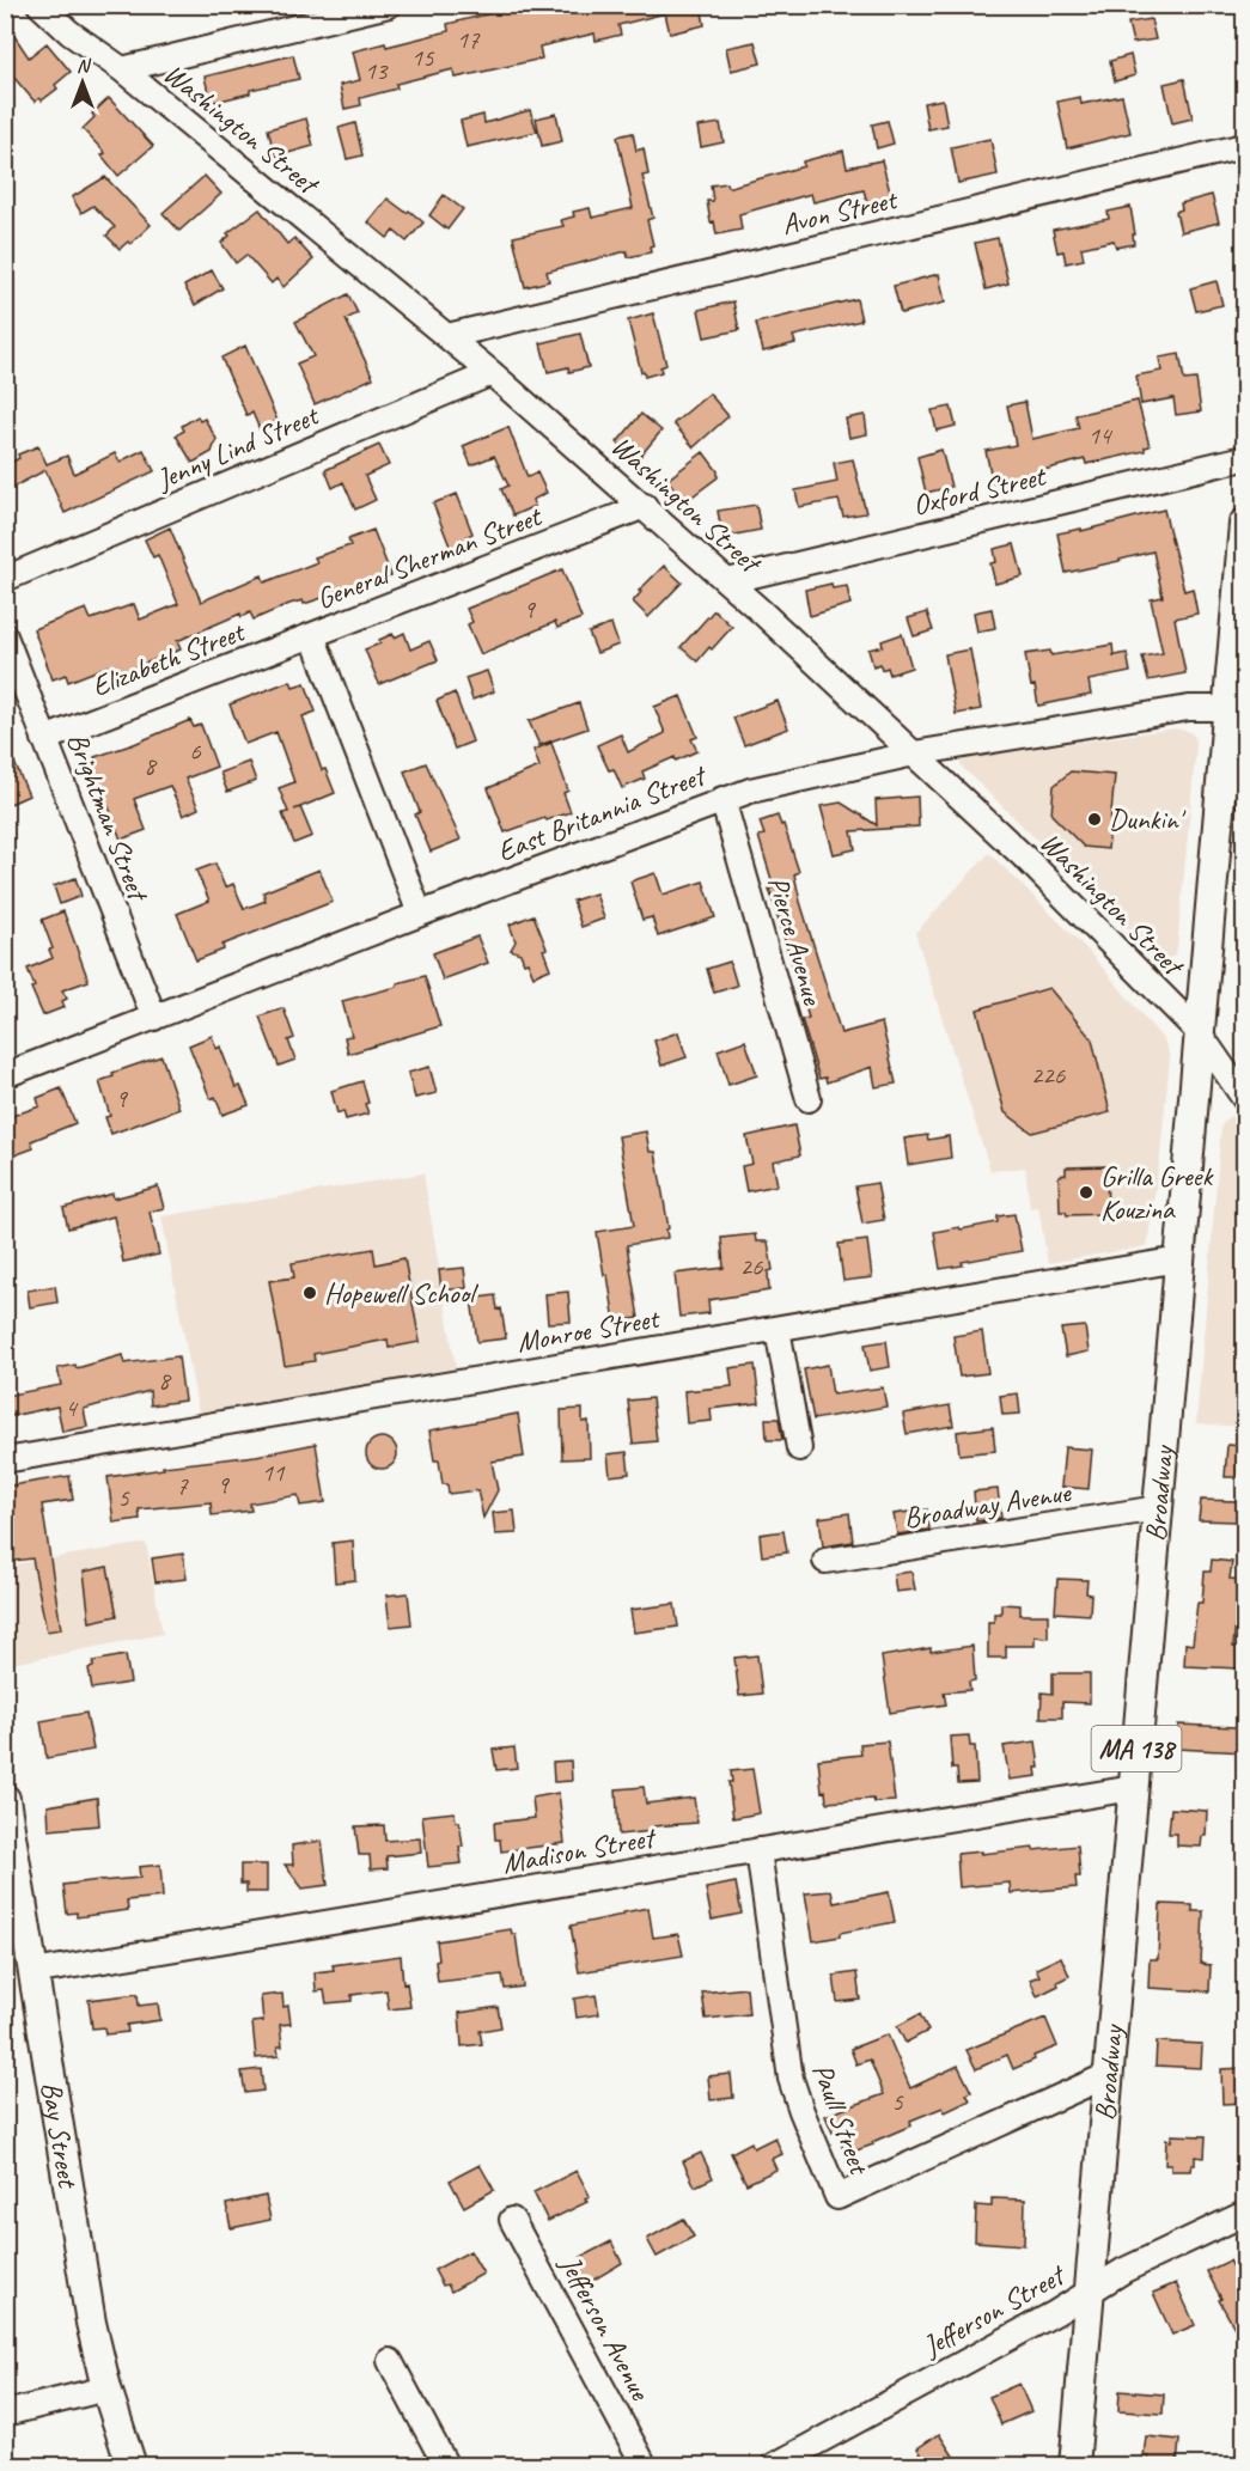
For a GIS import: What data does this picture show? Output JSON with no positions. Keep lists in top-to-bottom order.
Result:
{
  "streets": {
    "main road": ["Broadway", "MA 138", "Bay Street"],
    "street": [
      "Washington Street",
      "Avon Street",
      "Jenny Lind Street",
      "Oxford Street",
      "General Sherman Street",
      "Elizabeth Street",
      "East Britannia Street",
      "Brightman Street",
      "Pierce Avenue",
      "Monroe Street",
      "Broadway Avenue",
      "Madison Street",
      "Paull Street",
      "Jefferson Street",
      "Jefferson Avenue"
    ]
  },
  "crossings": [
    ["Washington Street", "Avon Street"],
    ["Washington Street", "Jenny Lind Street"],
    ["Washington Street", "Oxford Street"],
    ["Washington Street", "General Sherman Street"],
    ["Washington Street", "East Britannia Street"],
    ["Washington Street", "Broadway"],
    ["General Sherman Street", "Elizabeth Street"],
    ["General Sherman Street", "East Britannia Street"],
    ["Elizabeth Street", "Brightman Street"],
    ["East Britannia Street", "Brightman Street"],
    ["East Britannia Street", "Pierce Avenue"],
    ["East Britannia Street", "Broadway"],
    ["Monroe Street", "Broadway"],
    ["Broadway", "Broadway Avenue"],
    ["Broadway", "Madison Street"],
    ["Broadway", "Paull Street"],
    ["Broadway", "Jefferson Street"],
    ["Madison Street", "Paull Street"],
    ["Madison Street", "Bay Street"]
  ],
  "places": ["Dunkin'", "Grilla Greek Kouzina", "Hopewell School"],
  "house_numbers": [
    "17",
    "15",
    "13",
    "14",
    "9",
    "6",
    "8",
    "226",
    "9",
    "26",
    "8",
    "4",
    "11",
    "9",
    "7",
    "5",
    "5"
  ],
  "north": "top"
}
